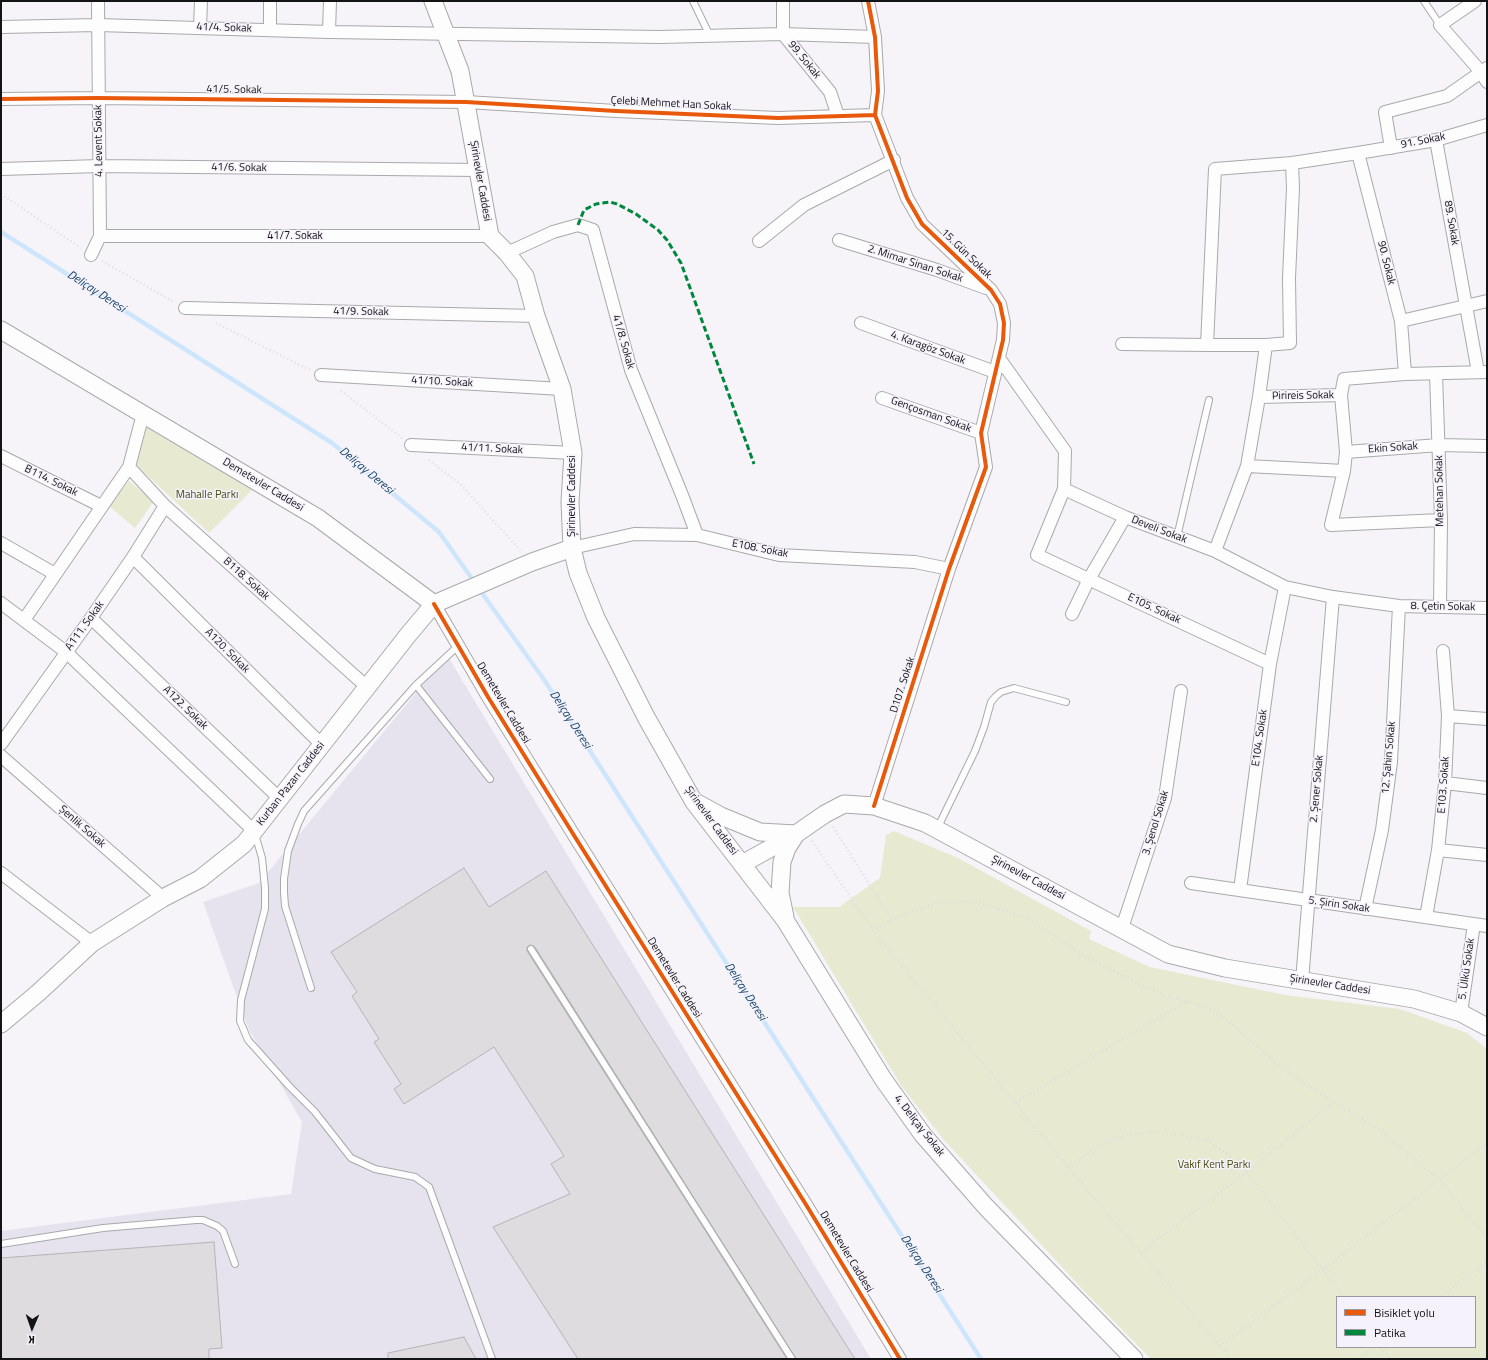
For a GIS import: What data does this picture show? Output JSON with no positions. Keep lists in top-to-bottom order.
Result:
{
  "streets": {
    "main road": [
      "Şirinevler Caddesi",
      "Demetevler Caddesi",
      "Kurban Pazarı Caddesi",
      "4. Deliçay Sokak"
    ],
    "street": [
      "41/4. Sokak",
      "99. Sokak",
      "41/5. Sokak",
      "Çelebi Mehmet Han Sokak",
      "4. Levent Sokak",
      "91. Sokak",
      "41/6. Sokak",
      "89. Sokak",
      "41/7. Sokak",
      "15. Gün Sokak",
      "90. Sokak",
      "2. Mimar Sinan Sokak",
      "41/9. Sokak",
      "41/8. Sokak",
      "4. Karagöz Sokak",
      "41/10. Sokak",
      "Pirireis Sokak",
      "Gençosman Sokak",
      "Ekin Sokak",
      "41/11. Sokak",
      "B114. Sokak",
      "Metehan Sokak",
      "Develi Sokak",
      "E108. Sokak",
      "B118. Sokak",
      "8. Çetin Sokak",
      "E105. Sokak",
      "A111. Sokak",
      "A120. Sokak",
      "D107. Sokak",
      "A122. Sokak",
      "E104. Sokak",
      "12. Şahin Sokak",
      "E103. Sokak",
      "2. Şener Sokak",
      "3. Şenol Sokak",
      "Şenlik Sokak",
      "5. Şirin Sokak",
      "5. Ülkü Sokak"
    ]
  },
  "crossings": [
    ["41/4. Sokak", "99. Sokak"],
    ["41/4. Sokak", "4. Levent Sokak"],
    ["41/4. Sokak", "Şirinevler Caddesi"],
    ["99. Sokak", "Çelebi Mehmet Han Sokak"],
    ["41/5. Sokak", "Çelebi Mehmet Han Sokak"],
    ["41/5. Sokak", "4. Levent Sokak"],
    ["41/5. Sokak", "Şirinevler Caddesi"],
    ["Çelebi Mehmet Han Sokak", "Şirinevler Caddesi"],
    ["Çelebi Mehmet Han Sokak", "15. Gün Sokak"],
    ["4. Levent Sokak", "41/6. Sokak"],
    ["4. Levent Sokak", "41/7. Sokak"],
    ["91. Sokak", "89. Sokak"],
    ["91. Sokak", "90. Sokak"],
    ["41/6. Sokak", "Şirinevler Caddesi"],
    ["Şirinevler Caddesi", "41/7. Sokak"],
    ["Şirinevler Caddesi", "41/9. Sokak"],
    ["Şirinevler Caddesi", "41/8. Sokak"],
    ["Şirinevler Caddesi", "41/10. Sokak"],
    ["Şirinevler Caddesi", "41/11. Sokak"],
    ["Şirinevler Caddesi", "E108. Sokak"],
    ["Şirinevler Caddesi", "D107. Sokak"],
    ["Şirinevler Caddesi", "Kurban Pazarı Caddesi"],
    ["Şirinevler Caddesi", "2. Şener Sokak"],
    ["Şirinevler Caddesi", "3. Şenol Sokak"],
    ["Şirinevler Caddesi", "5. Ülkü Sokak"],
    ["Şirinevler Caddesi", "4. Deliçay Sokak"],
    ["15. Gün Sokak", "2. Mimar Sinan Sokak"],
    ["15. Gün Sokak", "4. Karagöz Sokak"],
    ["15. Gün Sokak", "Gençosman Sokak"],
    ["15. Gün Sokak", "E108. Sokak"],
    ["15. Gün Sokak", "D107. Sokak"],
    ["90. Sokak", "Pirireis Sokak"],
    ["41/8. Sokak", "E108. Sokak"],
    ["Ekin Sokak", "Metehan Sokak"],
    ["Demetevler Caddesi", "Kurban Pazarı Caddesi"],
    ["Metehan Sokak", "8. Çetin Sokak"],
    ["Develi Sokak", "8. Çetin Sokak"],
    ["Develi Sokak", "E105. Sokak"],
    ["Develi Sokak", "E104. Sokak"],
    ["Develi Sokak", "12. Şahin Sokak"],
    ["Develi Sokak", "2. Şener Sokak"],
    ["E108. Sokak", "D107. Sokak"],
    ["E108. Sokak", "Kurban Pazarı Caddesi"],
    ["B118. Sokak", "A111. Sokak"],
    ["B118. Sokak", "Kurban Pazarı Caddesi"],
    ["8. Çetin Sokak", "12. Şahin Sokak"],
    ["E105. Sokak", "E104. Sokak"],
    ["A111. Sokak", "A120. Sokak"],
    ["A111. Sokak", "A122. Sokak"],
    ["A120. Sokak", "Kurban Pazarı Caddesi"],
    ["A122. Sokak", "Kurban Pazarı Caddesi"],
    ["E104. Sokak", "5. Şirin Sokak"],
    ["12. Şahin Sokak", "5. Şirin Sokak"],
    ["Kurban Pazarı Caddesi", "Şenlik Sokak"],
    ["E103. Sokak", "5. Şirin Sokak"],
    ["2. Şener Sokak", "5. Şirin Sokak"],
    ["5. Şirin Sokak", "5. Ülkü Sokak"]
  ],
  "water": ["Deliçay Deresi"],
  "parks": ["Mahalle Parkı", "Vakıf Kent Parkı"],
  "legend": ["Bisiklet yolu", "Patika"],
  "north": "bottom"
}
